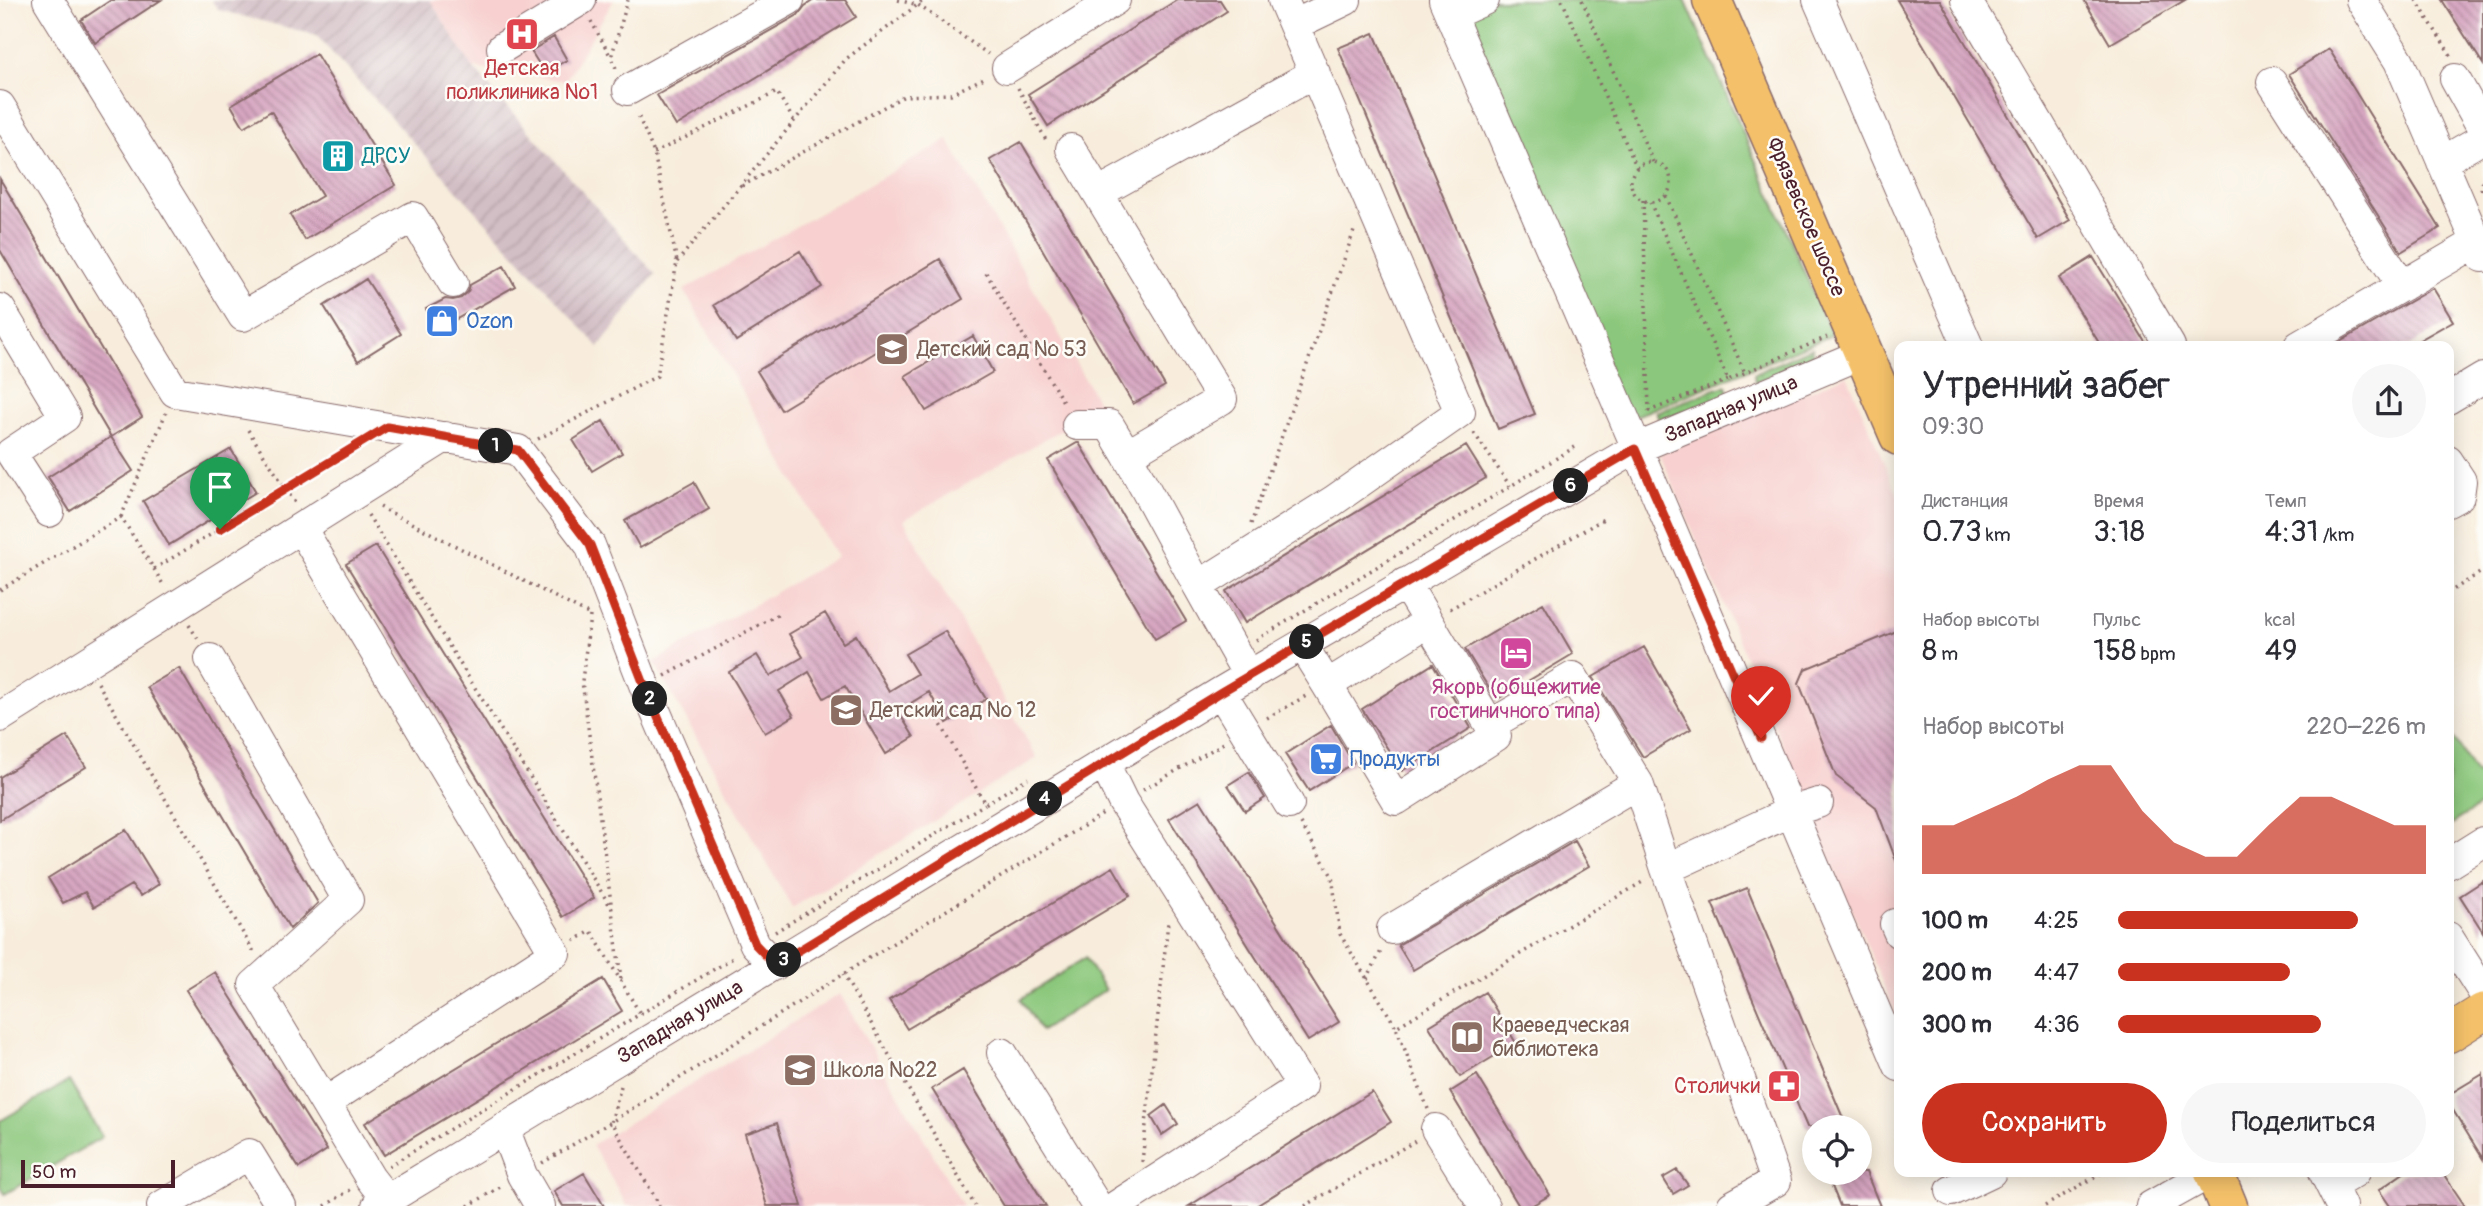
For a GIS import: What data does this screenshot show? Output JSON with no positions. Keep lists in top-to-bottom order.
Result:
{
  "streets": {
    "highway": ["Фрязевское шоссе"],
    "street": ["Западная улица"]
  },
  "crossings": [
    ["Фрязевское шоссе", "Западная улица"]
  ],
  "places": {
    "hospital": ["Детская поликлиника №1"],
    "building": ["ДРСУ"],
    "shop": ["Ozon"],
    "school or university": ["Детский сад № 53", "Детский сад № 12", "Школа №22"],
    "hotel": ["Якорь (общежитие гостиничного типа)"],
    "supermarket": ["Продукты"],
    "library": ["Краеведческая библиотека"],
    "pharmacy": ["Столички"]
  },
  "scale_bar": "50 m",
  "page": {
    "heading": ["Утренний забег", "09:30"],
    "pins": [
      "1",
      "6",
      "5",
      "2",
      "4",
      "3"
    ],
    "stats": [
      ["Дистанция", "0.73 km"],
      ["Время", "3:18"],
      ["Темп", "4:31 /km"],
      ["Набор высоты", "8 m"],
      ["Пульс", "158 bpm"],
      ["kcal", "49"]
    ],
    "chart": ["Набор высоты", "220–226 m"],
    "list": [
      {
        "name": "100 m",
        "note": "4:25"
      },
      {
        "name": "200 m",
        "note": "4:47"
      },
      {
        "name": "300 m",
        "note": "4:36"
      }
    ],
    "buttons": ["Сохранить", "Поделиться"],
    "scale": "50 m"
  }
}
